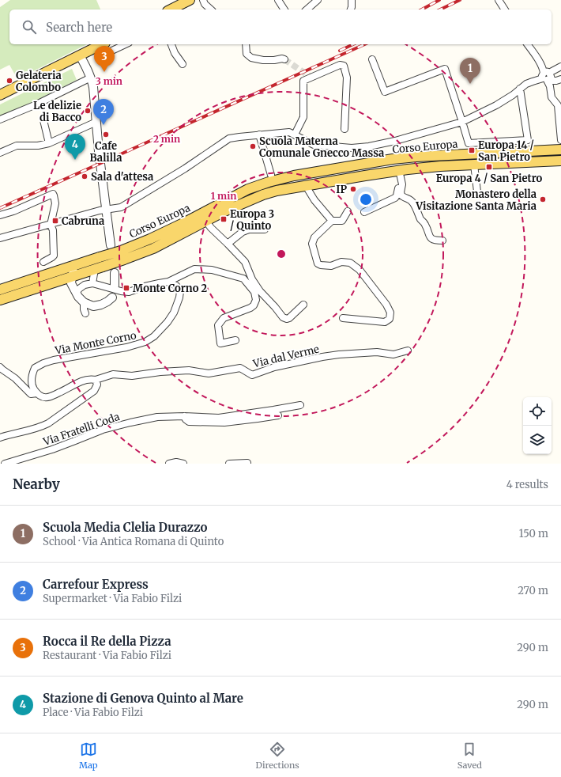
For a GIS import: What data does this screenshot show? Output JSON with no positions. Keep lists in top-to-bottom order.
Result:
{
  "streets": {
    "main road": ["Corso Europa"],
    "street": ["Via Monte Corno", "Via dal Verme", "Via Fratelli Coda"]
  },
  "crossings": [
    ["Via Monte Corno", "Via dal Verme"]
  ],
  "places": {
    "other": [
      "Gelateria Colombo",
      "Le delizie di Bacco",
      "Cafe Balilla",
      "Scuola Materna Comunale Gnecco Massa",
      "Sala d'attesa",
      "IP",
      "Monastero della Visitazione Santa Maria"
    ],
    "transit": [
      "Europa 14 / San Pietro",
      "Europa 4 / San Pietro",
      "Europa 3 / Quinto",
      "Cabruna",
      "Monte Corno 2"
    ]
  },
  "page": {
    "search": "Search here",
    "pins": [
      "3",
      "1",
      "2",
      "4"
    ],
    "heading": ["Nearby", "4 results"],
    "list": [
      {
        "mark": "1",
        "name": "Scuola Media Clelia Durazzo",
        "note": "School · Via Antica Romana di Quinto",
        "value": "150 m"
      },
      {
        "mark": "2",
        "name": "Carrefour Express",
        "note": "Supermarket · Via Fabio Filzi",
        "value": "270 m"
      },
      {
        "mark": "3",
        "name": "Rocca il Re della Pizza",
        "note": "Restaurant · Via Fabio Filzi",
        "value": "290 m"
      },
      {
        "mark": "4",
        "name": "Stazione di Genova Quinto al Mare",
        "note": "Place · Via Fabio Filzi",
        "value": "290 m"
      }
    ],
    "nav": ["Map", "Directions", "Saved"]
  },
  "rings": ["3 min", "2 min", "1 min"]
}
